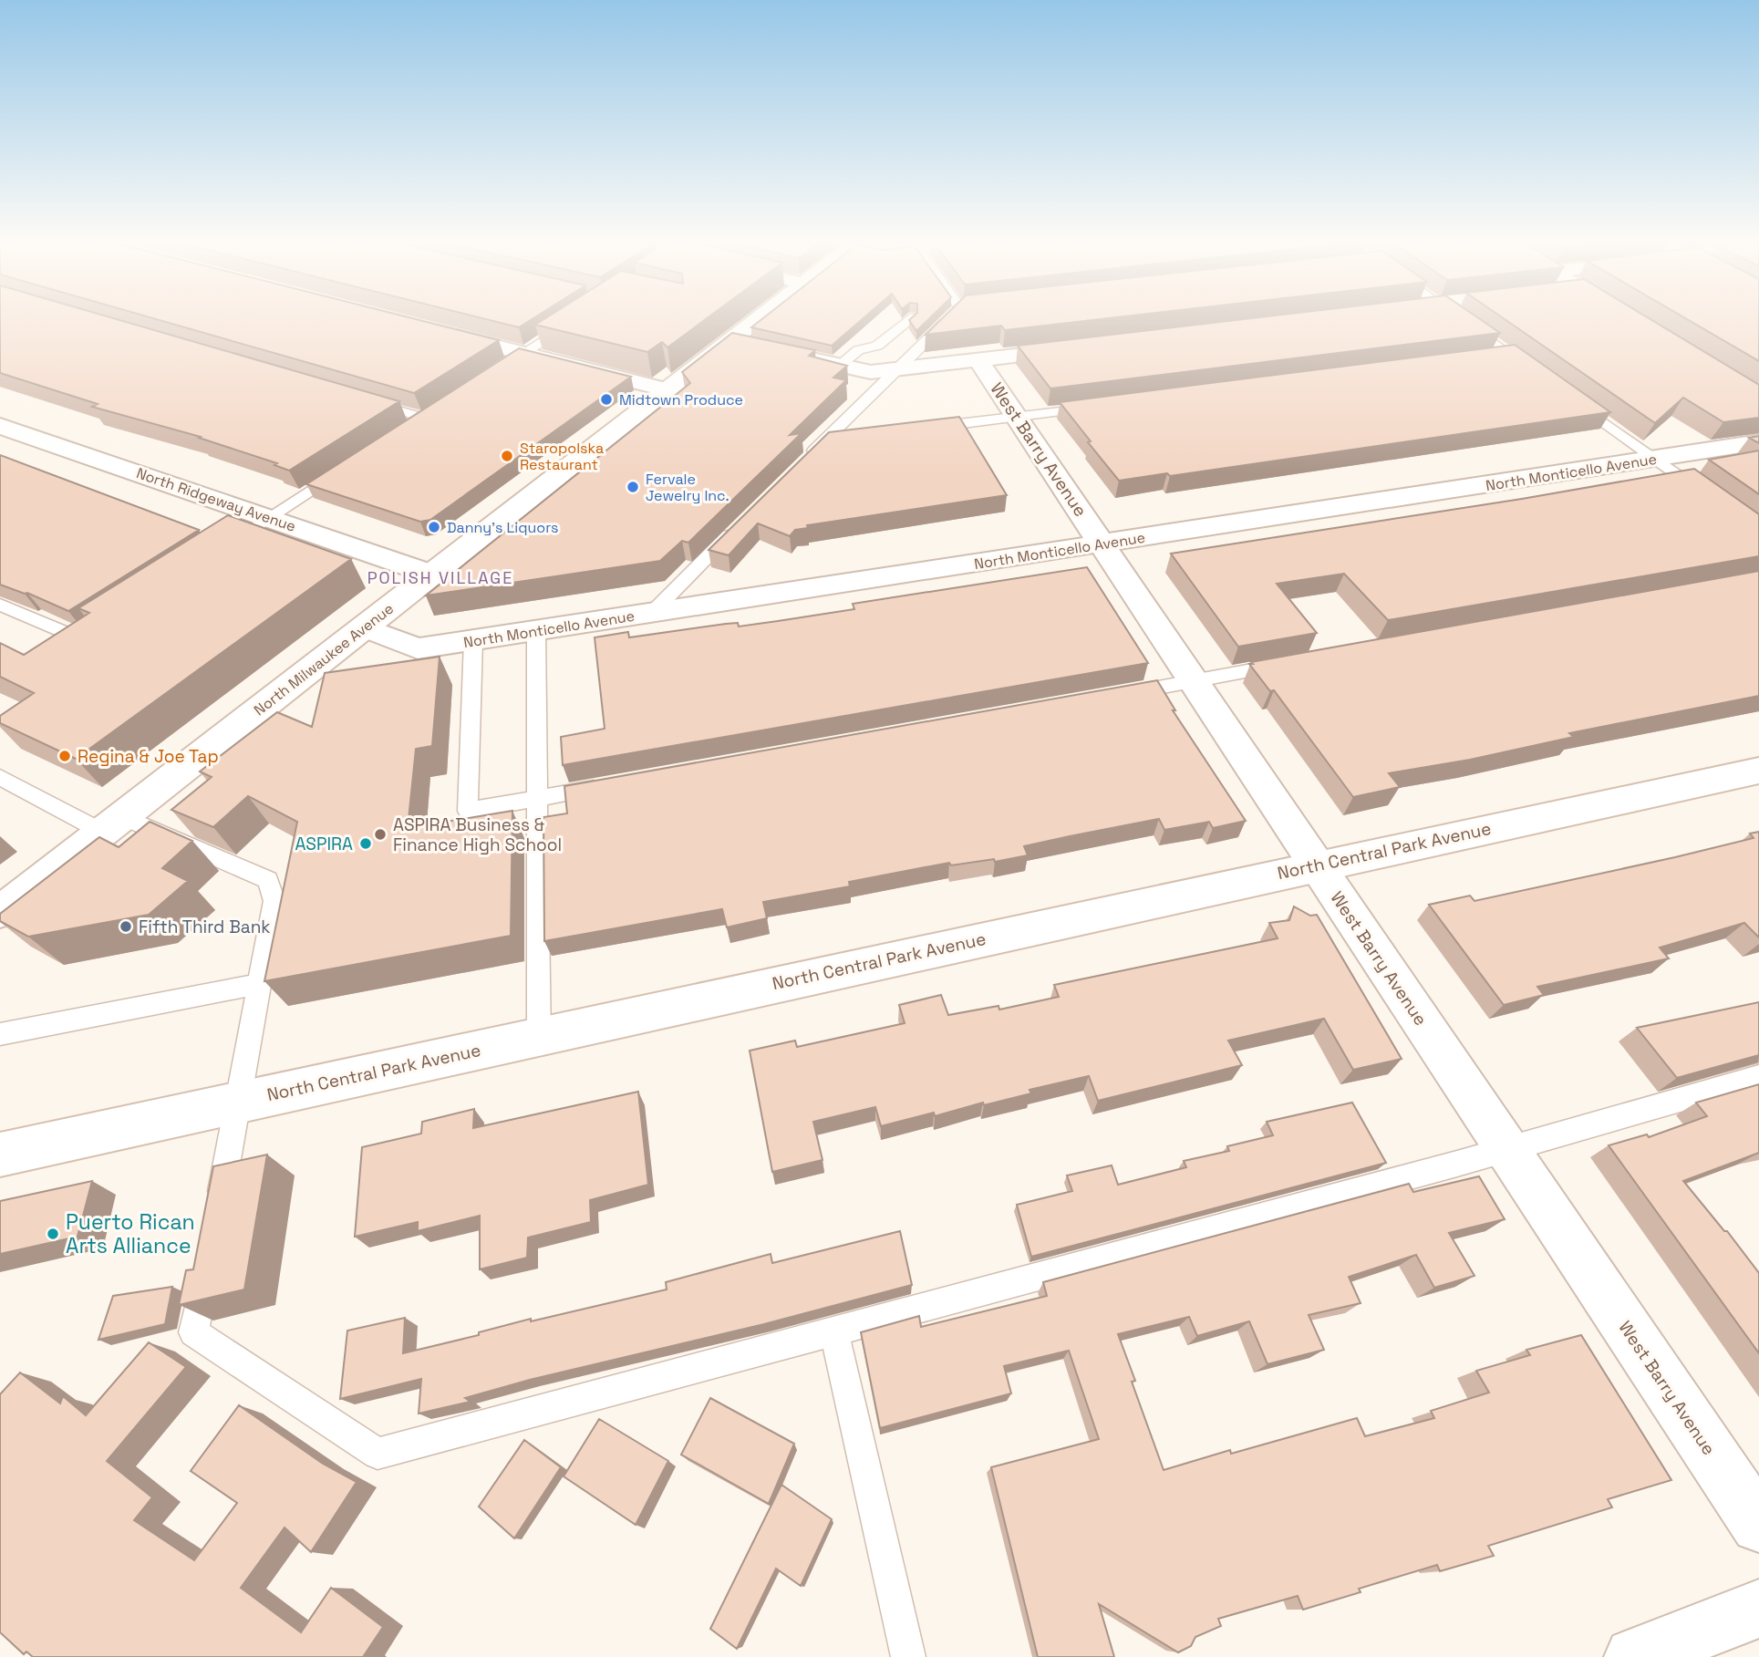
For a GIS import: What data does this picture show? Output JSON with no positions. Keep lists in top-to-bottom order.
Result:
{
  "streets": {
    "street": [
      "West Barry Avenue",
      "North Monticello Avenue",
      "North Ridgeway Avenue",
      "North Milwaukee Avenue",
      "North Central Park Avenue"
    ]
  },
  "crossings": [
    ["West Barry Avenue", "North Monticello Avenue"],
    ["West Barry Avenue", "North Central Park Avenue"],
    ["North Monticello Avenue", "North Milwaukee Avenue"],
    ["North Ridgeway Avenue", "North Milwaukee Avenue"]
  ],
  "districts": ["POLISH VILLAGE"],
  "places": [
    "Midtown Produce",
    "Staropolska Restaurant",
    "Fervale Jewelry Inc.",
    "Danny's Liquors",
    "Regina & Joe Tap",
    "ASPIRA Business & Finance High School",
    "ASPIRA",
    "Fifth Third Bank",
    "Puerto Rican Arts Alliance"
  ]
}
